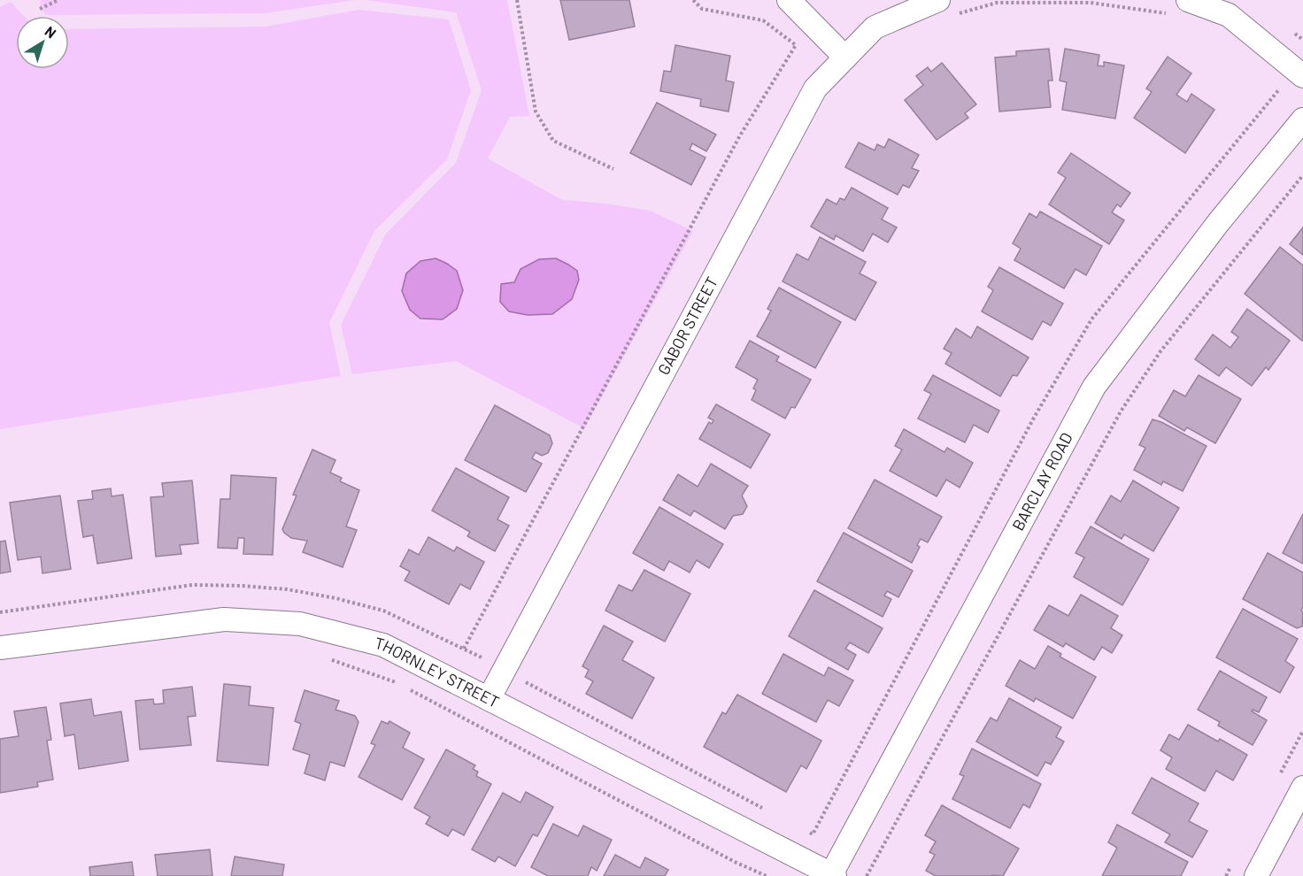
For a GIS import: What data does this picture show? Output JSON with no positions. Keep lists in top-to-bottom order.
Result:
{
  "streets": {
    "street": ["GABOR STREET", "BARCLAY ROAD", "THORNLEY STREET"]
  },
  "crossings": [
    ["GABOR STREET", "THORNLEY STREET"],
    ["BARCLAY ROAD", "THORNLEY STREET"]
  ],
  "north": "top right"
}
